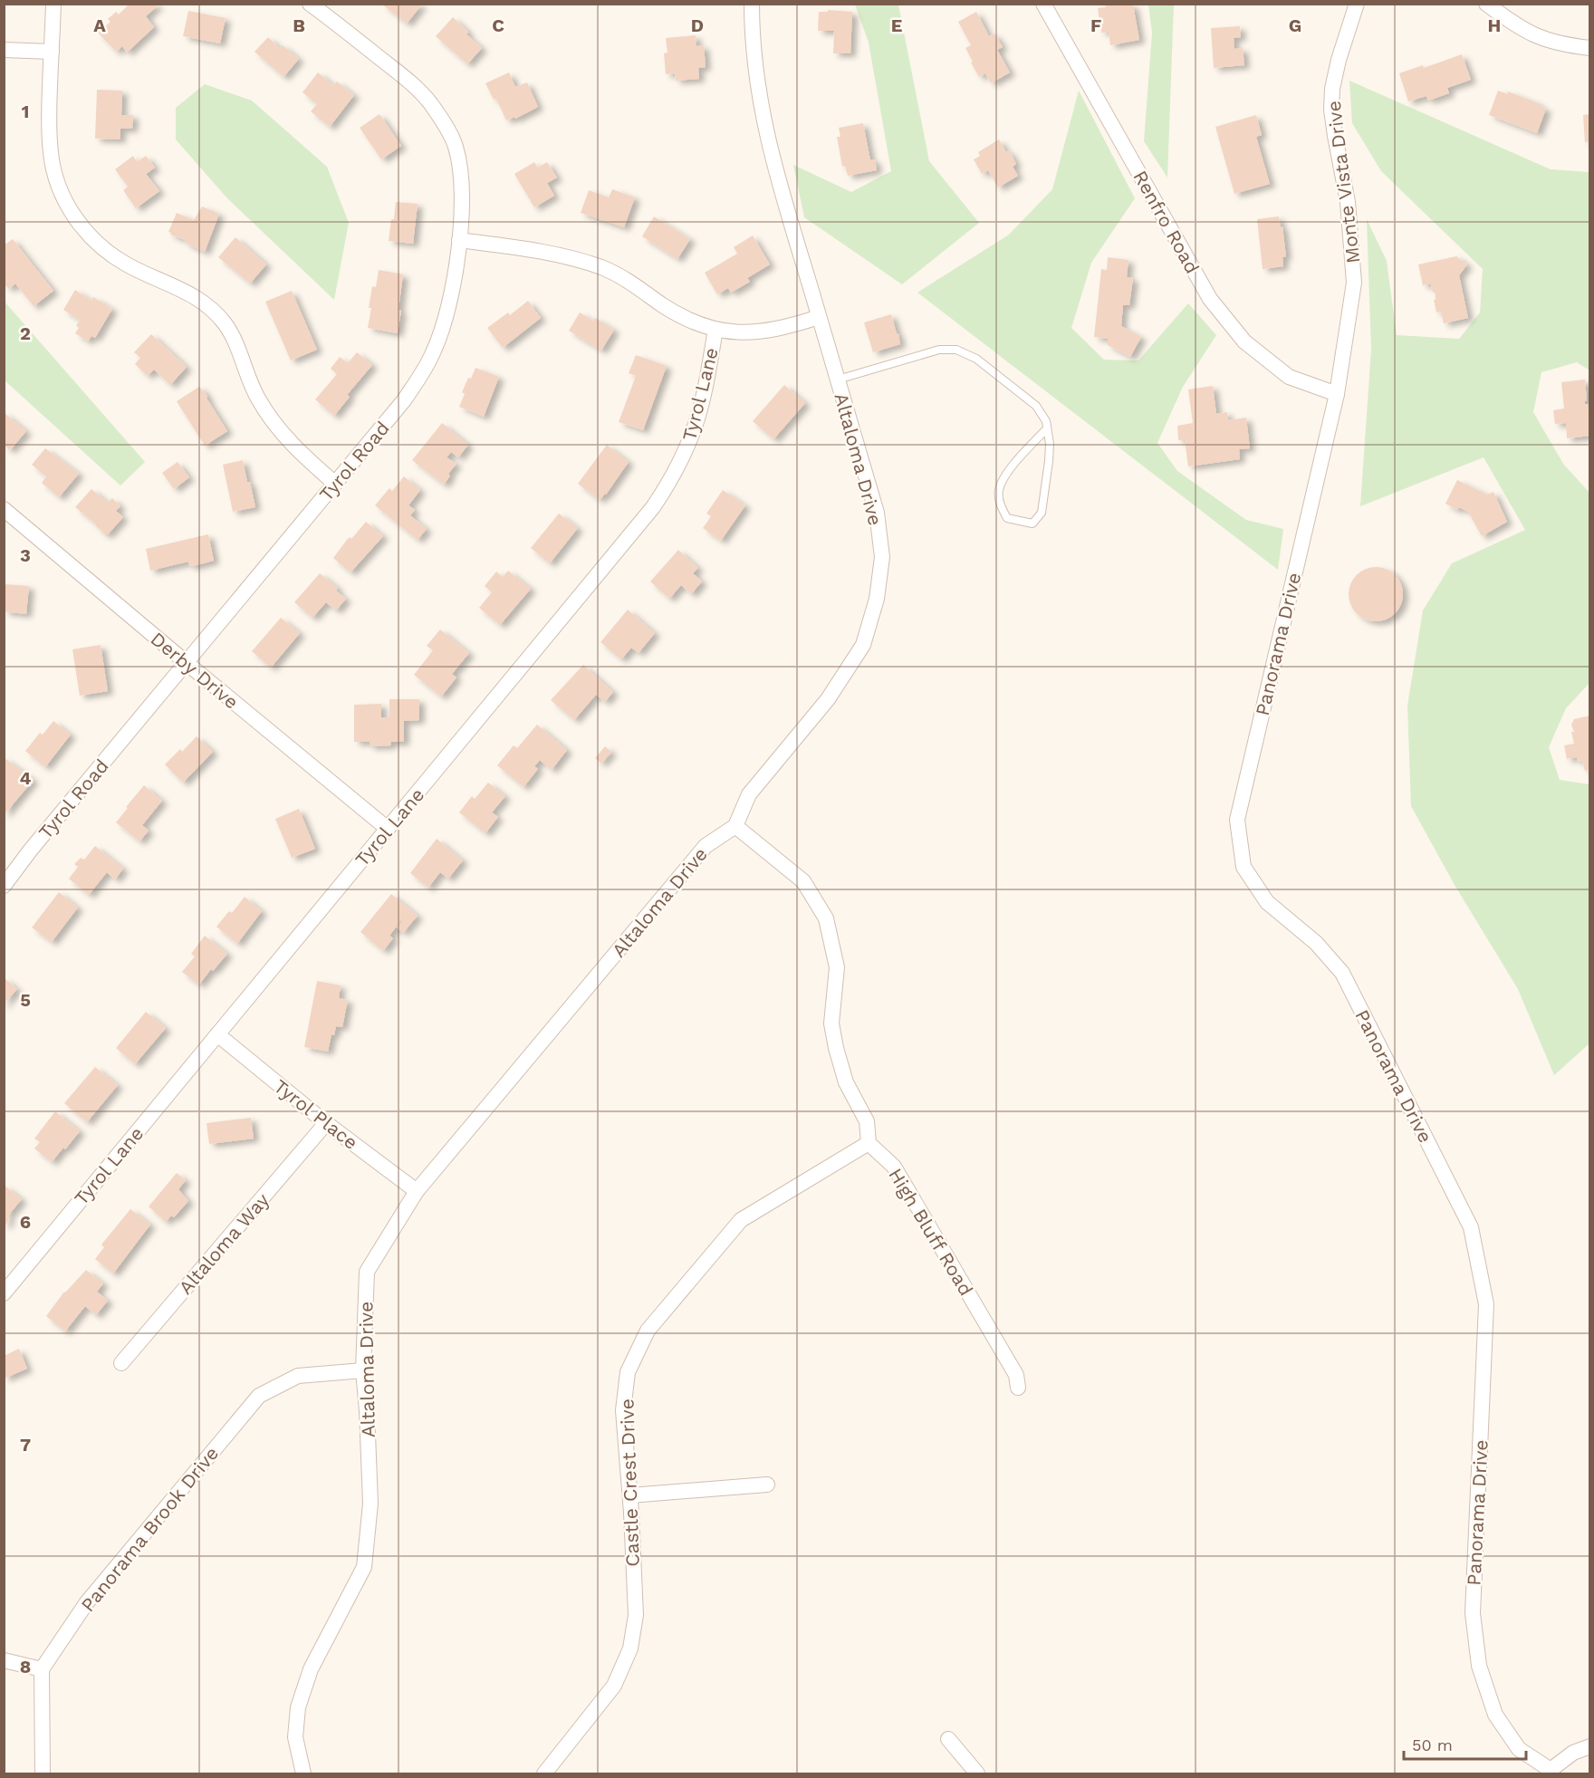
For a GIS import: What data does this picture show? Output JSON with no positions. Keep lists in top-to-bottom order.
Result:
{
  "streets": {
    "street": [
      "Monte Vista Drive",
      "Renfro Road",
      "Tyrol Lane",
      "Altaloma Drive",
      "Tyrol Road",
      "Panorama Drive",
      "Derby Drive",
      "Tyrol Place",
      "High Bluff Road",
      "Altaloma Way",
      "Castle Crest Drive",
      "Panorama Brook Drive"
    ]
  },
  "crossings": [
    ["Monte Vista Drive", "Renfro Road"],
    ["Monte Vista Drive", "Panorama Drive"],
    ["Renfro Road", "Panorama Drive"],
    ["Tyrol Lane", "Derby Drive"],
    ["Tyrol Lane", "Tyrol Place"],
    ["Altaloma Drive", "Tyrol Place"],
    ["Altaloma Drive", "Panorama Brook Drive"],
    ["Tyrol Road", "Derby Drive"],
    ["Tyrol Place", "Altaloma Way"],
    ["High Bluff Road", "Castle Crest Drive"]
  ],
  "scale_bar": "50 m",
  "grid": {
    "columns": [
      "A",
      "B",
      "C",
      "D",
      "E",
      "F",
      "G",
      "H"
    ],
    "rows": [
      "1",
      "2",
      "3",
      "4",
      "5",
      "6",
      "7",
      "8"
    ]
  }
}
